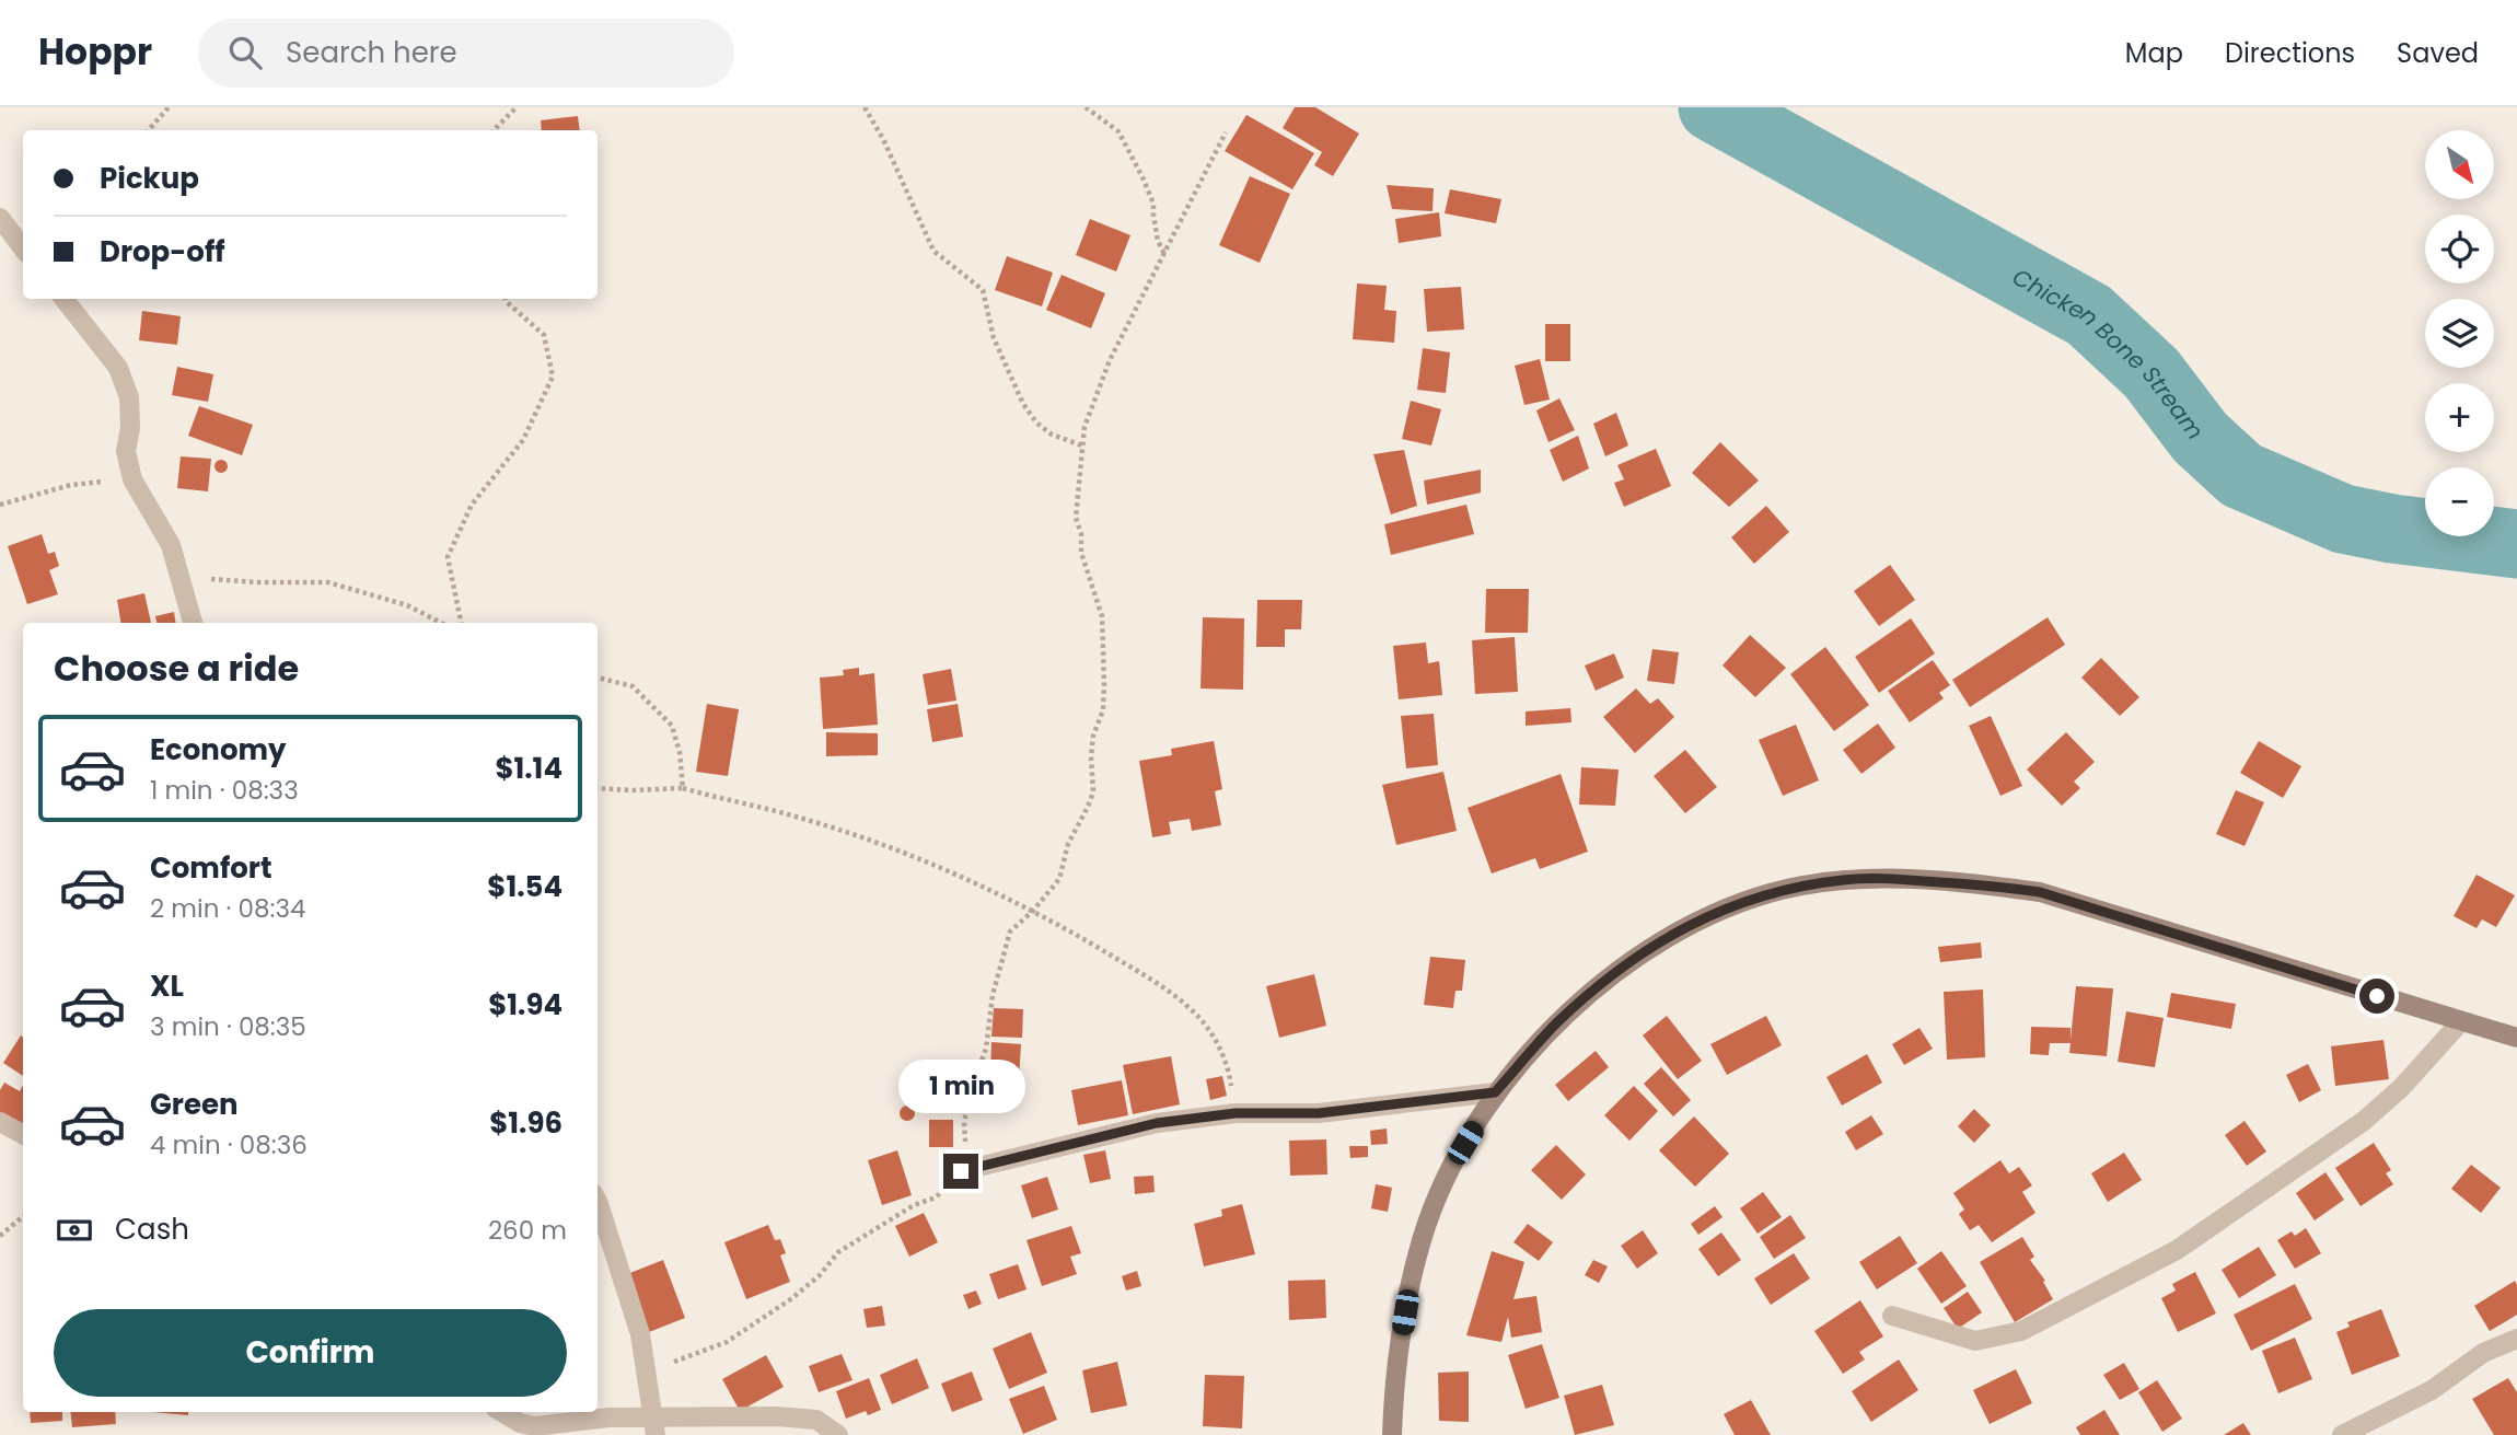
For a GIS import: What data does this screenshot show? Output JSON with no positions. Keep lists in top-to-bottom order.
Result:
{
  "water": ["Chicken Bone Stream"],
  "north": "bottom right",
  "page": {
    "header": "Hoppr",
    "search": "Search here",
    "nav": ["Map", "Directions", "Saved"],
    "map_buttons": ["+", "−"],
    "banner": ["Pickup", "Drop-off"],
    "heading": "Choose a ride",
    "list": [
      {
        "name": "Economy",
        "note": "1 min · 08:33",
        "value": "$1.14"
      },
      {
        "name": "Comfort",
        "note": "2 min · 08:34",
        "value": "$1.54"
      },
      {
        "name": "XL",
        "note": "3 min · 08:35",
        "value": "$1.94"
      },
      {
        "name": "Green",
        "note": "4 min · 08:36",
        "value": "$1.96"
      }
    ],
    "bubble": "1 min",
    "pay": ["Cash", "260 m"],
    "buttons": "Confirm"
  }
}
